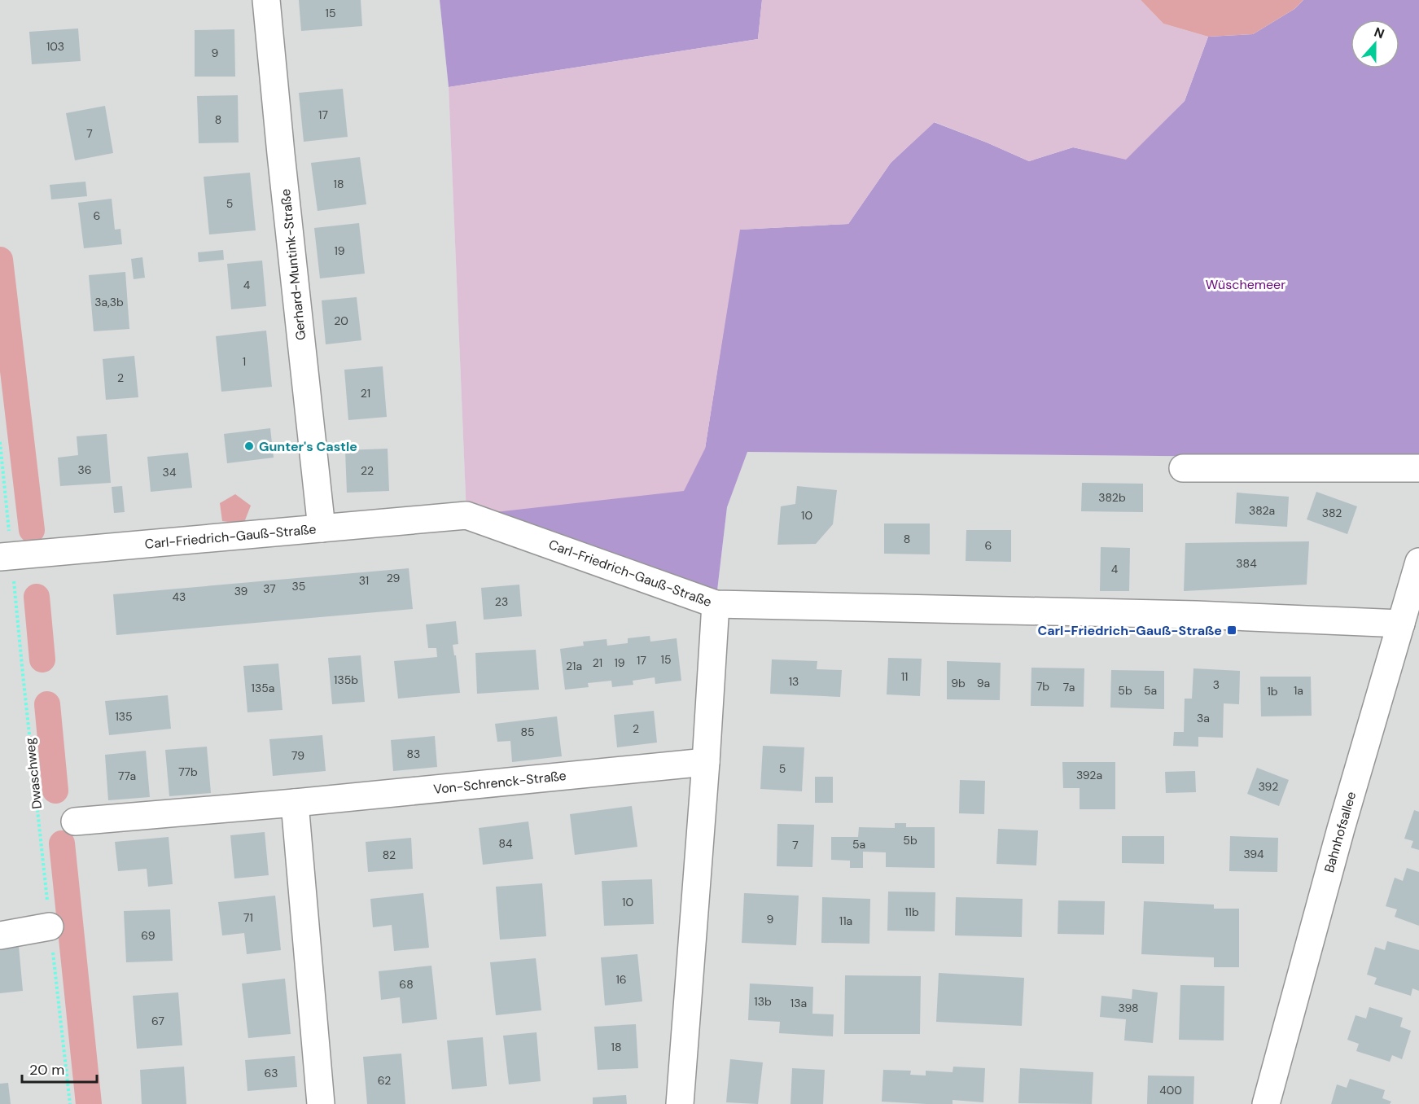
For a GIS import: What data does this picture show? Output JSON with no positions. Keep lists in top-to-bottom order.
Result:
{
  "streets": {
    "street": [
      "Gerhard-Muntink-Straße",
      "Carl-Friedrich-Gauß-Straße",
      "Von-Schrenck-Straße",
      "Bahnhofsallee"
    ],
    "path": ["Dwaschweg"]
  },
  "crossings": [
    ["Gerhard-Muntink-Straße", "Carl-Friedrich-Gauß-Straße"],
    ["Carl-Friedrich-Gauß-Straße", "Dwaschweg"],
    ["Carl-Friedrich-Gauß-Straße", "Bahnhofsallee"]
  ],
  "parks": ["Wüschemeer"],
  "places": {
    "other": ["Gunter's Castle"],
    "transit": ["Carl-Friedrich-Gauß-Straße"]
  },
  "house_numbers": [
    "15",
    "103",
    "9",
    "17",
    "8",
    "7",
    "18",
    "5",
    "6",
    "19",
    "4",
    "3a,3b",
    "20",
    "1",
    "2",
    "21",
    "36",
    "22",
    "34",
    "382b",
    "382a",
    "382",
    "10",
    "8",
    "6",
    "384",
    "4",
    "29",
    "31",
    "35",
    "37",
    "39",
    "43",
    "23",
    "15",
    "17",
    "21",
    "19",
    "21a",
    "11",
    "135b",
    "13",
    "9b",
    "9a",
    "3",
    "7b",
    "7a",
    "135a",
    "5b",
    "5a",
    "1a",
    "1b",
    "135",
    "3a",
    "2",
    "85",
    "83",
    "79",
    "5",
    "77b",
    "392a",
    "77a",
    "392",
    "5b",
    "84",
    "5a",
    "7",
    "394",
    "82",
    "10",
    "11b",
    "71",
    "9",
    "11a",
    "69",
    "16",
    "68",
    "13b",
    "13a",
    "398",
    "67",
    "18",
    "63",
    "62",
    "400"
  ],
  "scale_bar": "20 m",
  "north": "top"
}
